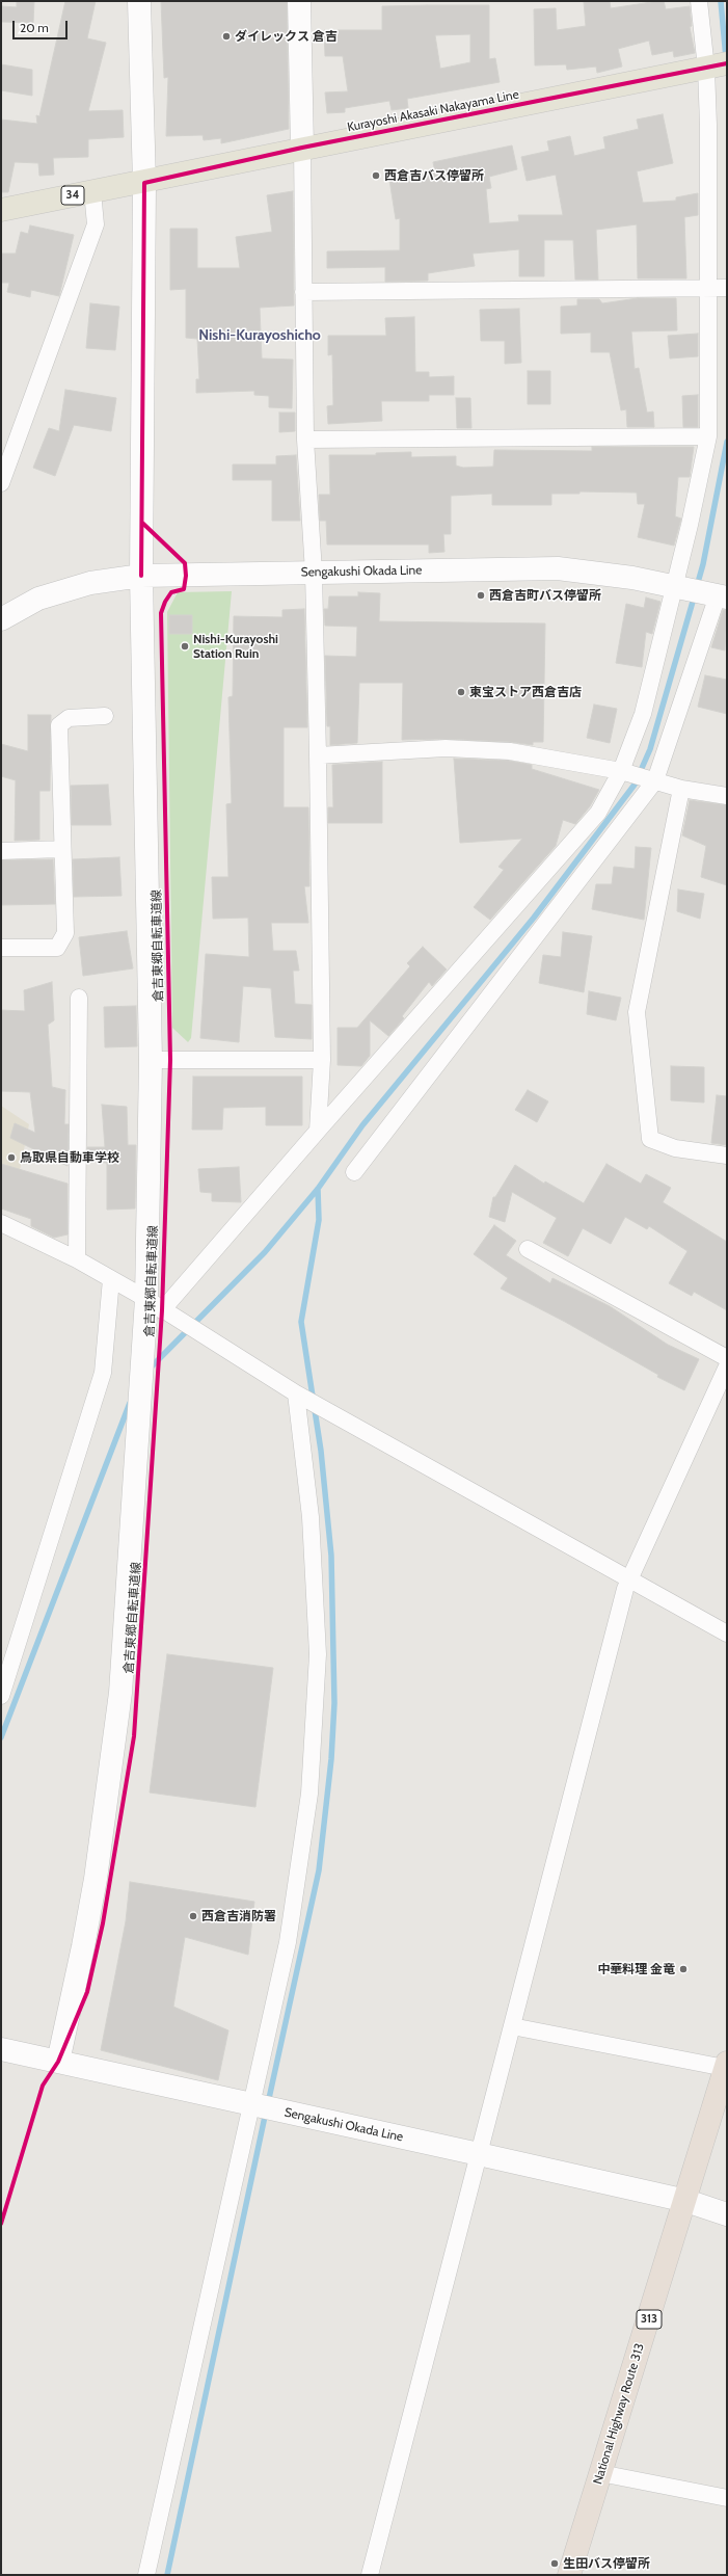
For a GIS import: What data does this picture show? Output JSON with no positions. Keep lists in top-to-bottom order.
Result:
{
  "streets": {
    "highway": ["313", "National Highway Route 313"],
    "main road": ["Kurayoshi Akasaki Nakayama Line", "34", "Sengakushi Okada Line"],
    "cycle path": ["倉吉東郷自転車道線"]
  },
  "crossings": [
    ["Sengakushi Okada Line", "National Highway Route 313"]
  ],
  "districts": ["Nishi-Kurayoshicho"],
  "places": [
    "ダイレックス 倉吉",
    "西倉吉バス停留所",
    "西倉吉町バス停留所",
    "Nishi-Kurayoshi Station Ruin",
    "東宝ストア西倉吉店",
    "鳥取県自動車学校",
    "西倉吉消防署",
    "中華料理 金竜",
    "生田バス停留所"
  ],
  "scale_bar": "20 m"
}
